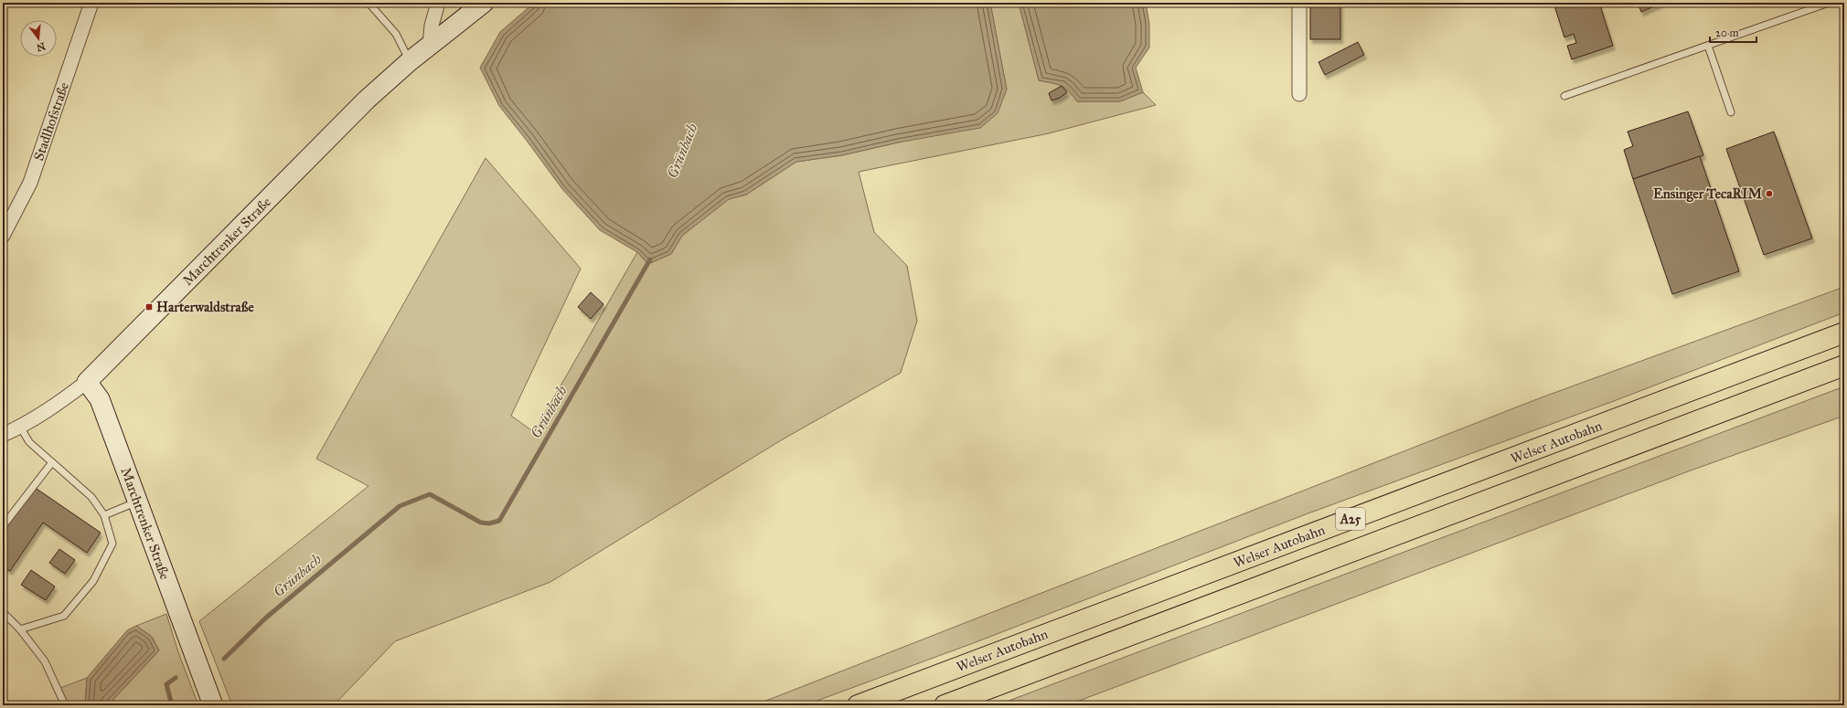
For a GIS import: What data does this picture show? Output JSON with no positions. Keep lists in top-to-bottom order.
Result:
{
  "streets": {
    "highway": ["Welser Autobahn", "A25"],
    "street": ["Stadlhofstraße", "Marchtrenker Straße"]
  },
  "water": ["Grünbach"],
  "places": {
    "other": ["Ensinger TecaRIM"],
    "transit": ["Harterwaldstraße"]
  },
  "scale_bar": "20 m",
  "north": "bottom"
}
